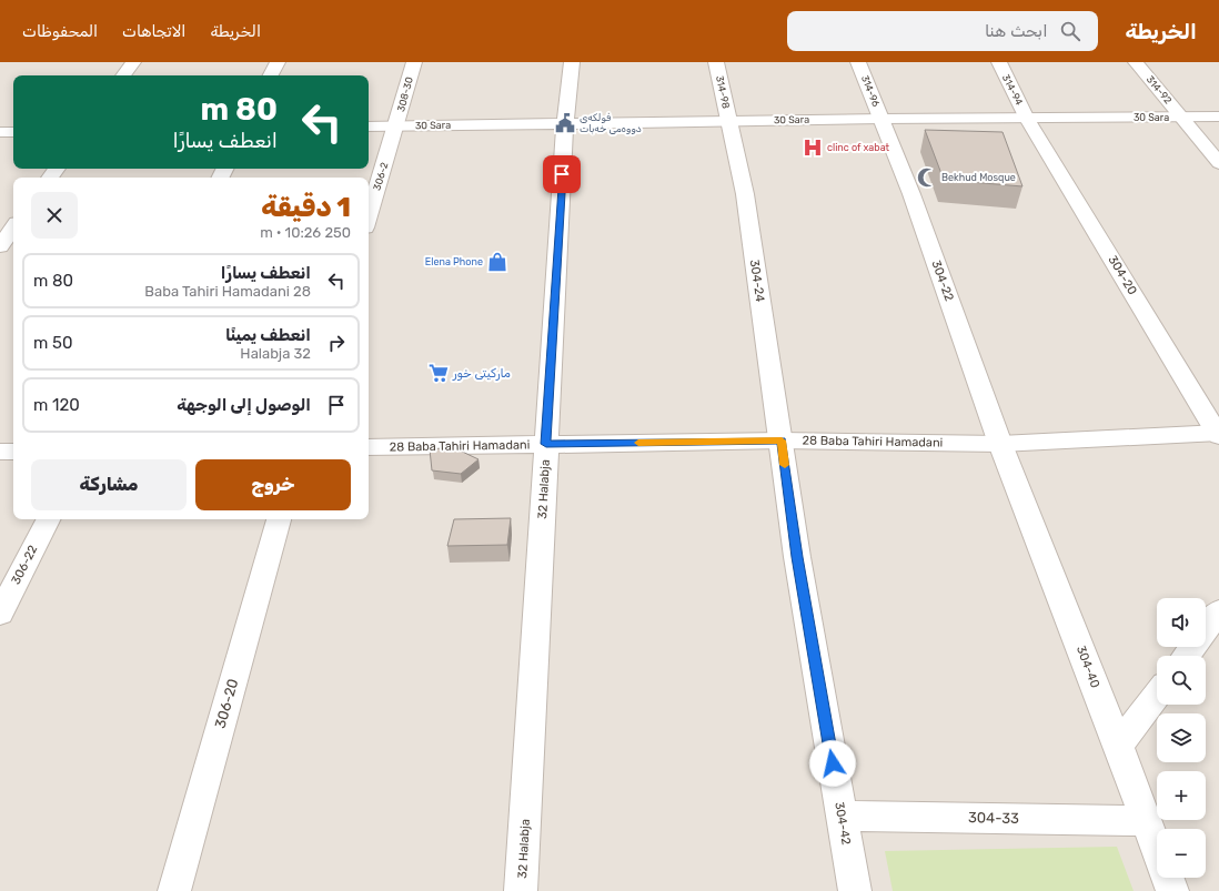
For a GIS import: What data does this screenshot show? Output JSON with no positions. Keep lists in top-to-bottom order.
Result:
{
  "streets": {
    "street": [
      "314-94",
      "314-92",
      "314-96",
      "314-98",
      "308-30",
      "30 Sara",
      "306-2",
      "304-20",
      "304-24",
      "304-22",
      "28 Baba Tahiri Hamadani",
      "32 Halabja",
      "306-22",
      "304-40",
      "306-20",
      "304-33",
      "304-42"
    ]
  },
  "crossings": [
    ["314-94", "30 Sara"],
    ["314-94", "304-20"],
    ["314-92", "30 Sara"],
    ["314-96", "30 Sara"],
    ["314-96", "304-22"],
    ["314-98", "30 Sara"],
    ["314-98", "304-24"],
    ["308-30", "30 Sara"],
    ["308-30", "306-2"],
    ["30 Sara", "306-2"],
    ["30 Sara", "304-20"],
    ["30 Sara", "304-24"],
    ["30 Sara", "304-22"],
    ["30 Sara", "32 Halabja"],
    ["304-20", "28 Baba Tahiri Hamadani"],
    ["304-24", "28 Baba Tahiri Hamadani"],
    ["304-24", "304-42"],
    ["304-22", "28 Baba Tahiri Hamadani"],
    ["304-22", "304-40"],
    ["28 Baba Tahiri Hamadani", "32 Halabja"],
    ["28 Baba Tahiri Hamadani", "304-40"],
    ["28 Baba Tahiri Hamadani", "304-42"],
    ["304-40", "304-33"],
    ["304-33", "304-42"]
  ],
  "places": {
    "public building": ["فولکه‌ی دووه‌می خه‌بات"],
    "hospital": ["clinc of xabat"],
    "mosque": ["Bekhud Mosque"],
    "shop": ["Elena Phone"],
    "supermarket": ["مارکیتی خور"]
  },
  "page": {
    "header": "الخريطة",
    "search": "ابحث هنا",
    "nav": ["الخريطة", "الاتجاهات", "المحفوظات"],
    "turn": ["80 m", "انعطف يسارًا"],
    "heading": ["1 دقيقة", "250 m · 10:26"],
    "list": [
      {
        "name": "انعطف يسارًا",
        "note": "28 Baba Tahiri Hamadani",
        "value": "80 m"
      },
      {
        "name": "انعطف يمينًا",
        "note": "32 Halabja",
        "value": "50 m"
      },
      {
        "name": "الوصول إلى الوجهة",
        "value": "120 m"
      }
    ],
    "buttons": ["خروج", "مشاركة"],
    "map_buttons": ["+", "−"]
  }
}
